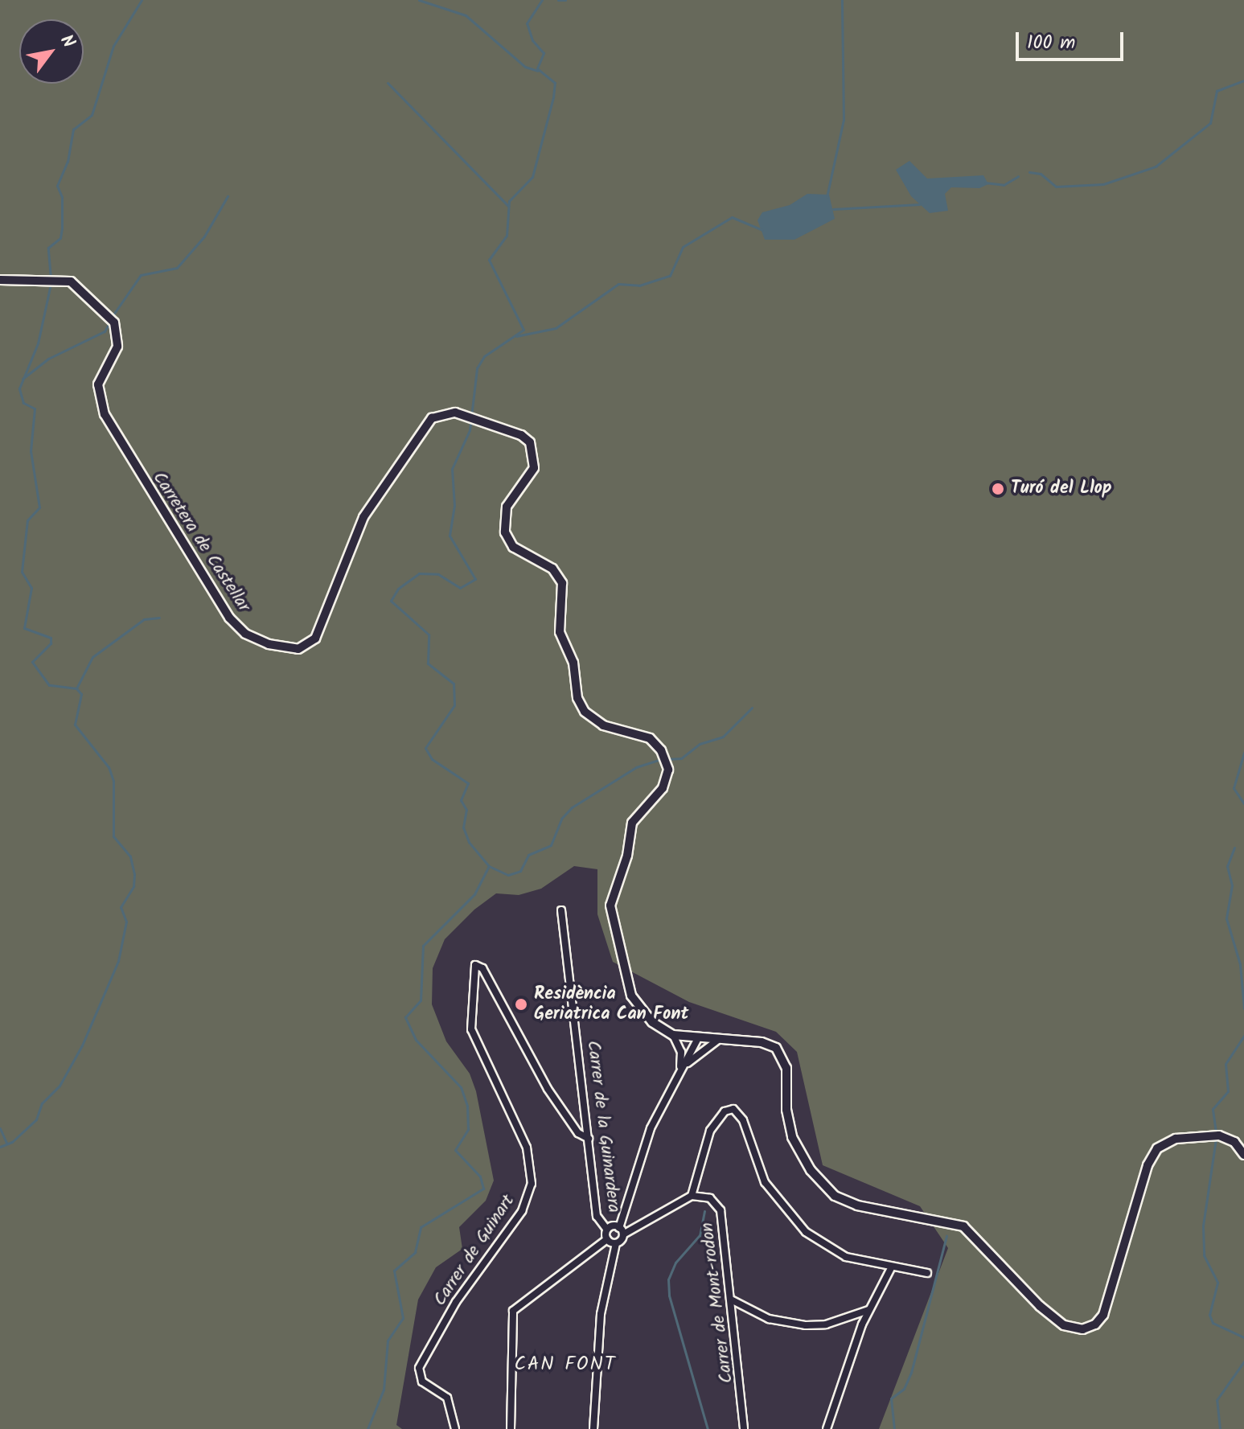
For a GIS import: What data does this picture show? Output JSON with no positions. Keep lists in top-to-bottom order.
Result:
{
  "streets": {
    "street": [
      "Carretera de Castellar",
      "Carrer de la Guinardera",
      "Carrer de Guinart",
      "Carrer de Mont-rodon"
    ]
  },
  "crossings": [
    ["Carrer de la Guinardera", "Carrer de Guinart"]
  ],
  "districts": ["CAN FONT"],
  "places": ["Turó del Llop", "Residència Geriatrica Can Font"],
  "scale_bar": "100 m",
  "north": "top right"
}
